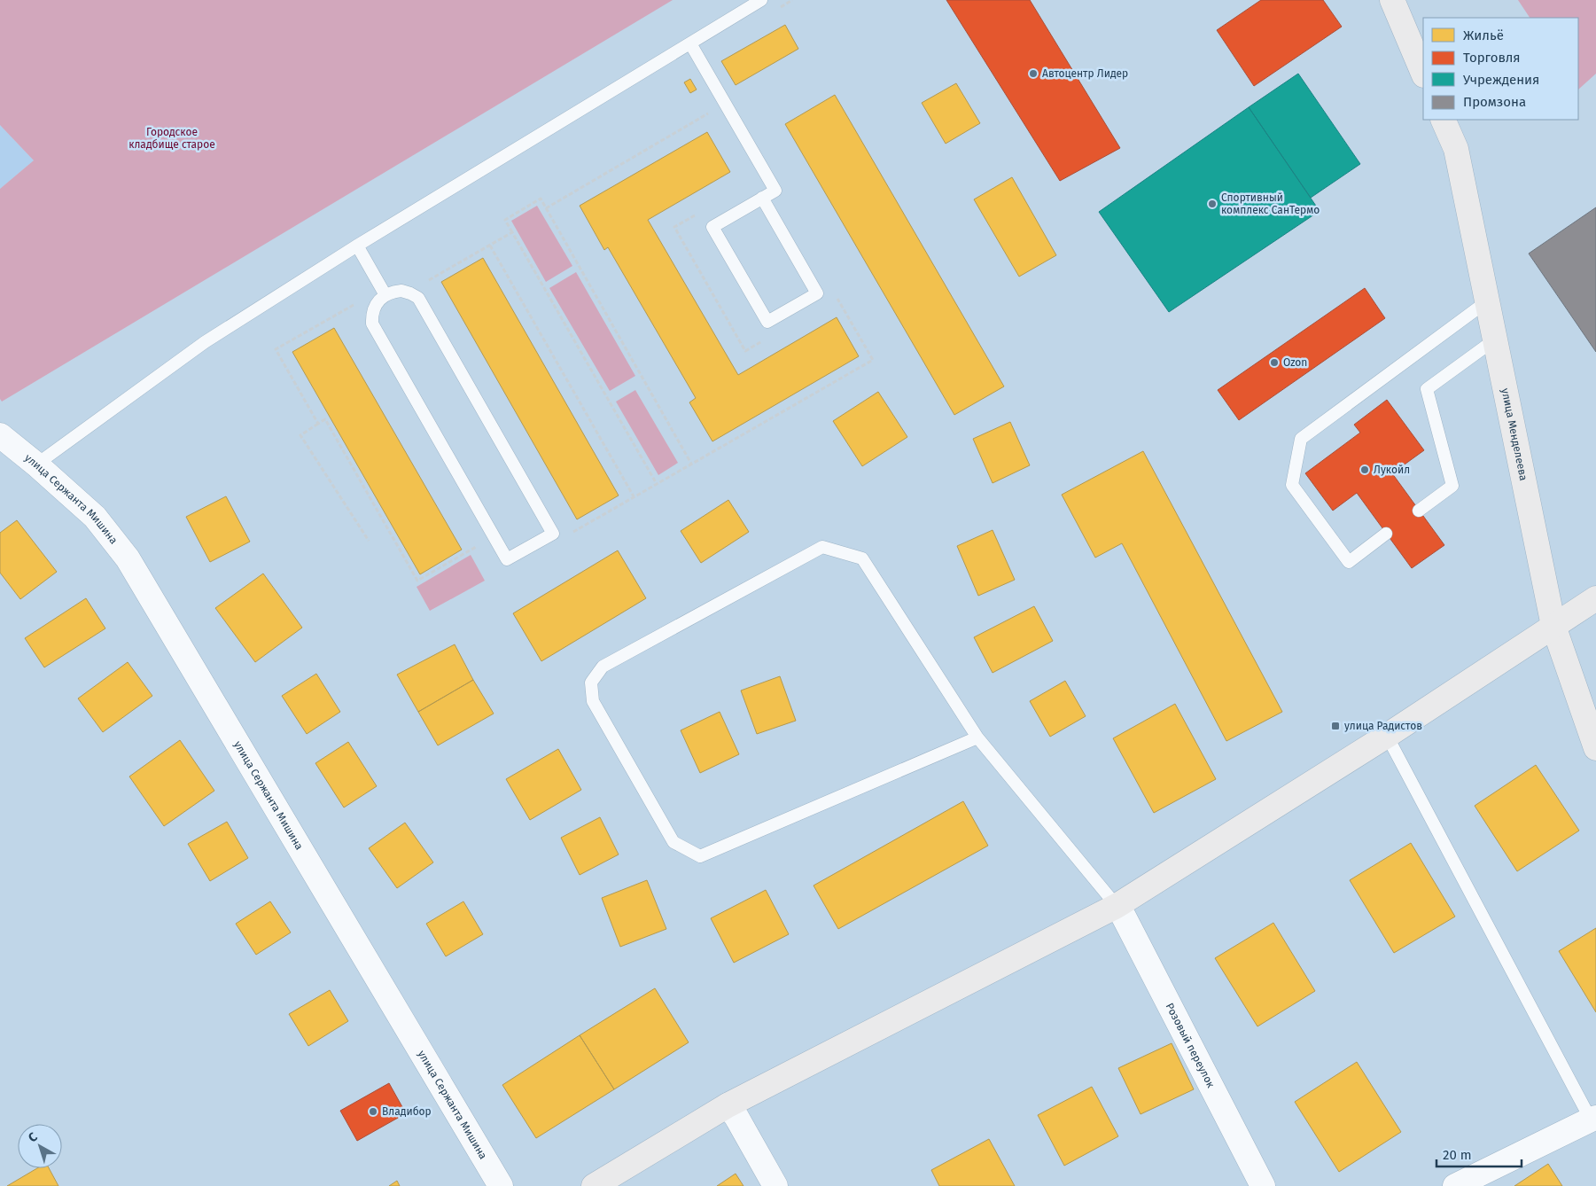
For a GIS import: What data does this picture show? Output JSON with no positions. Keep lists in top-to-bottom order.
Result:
{
  "streets": {
    "main road": ["улица Менделеева"],
    "street": ["улица Сержанта Мишина", "Розовый переулок"]
  },
  "parks": ["Городское кладбище старое"],
  "places": {
    "other": [
      "Автоцентр Лидер",
      "Спортивный комплекс СанТермо",
      "Ozon",
      "Лукойл",
      "Владибор"
    ],
    "transit": ["улица Радистов"]
  },
  "legend": [
    "Жильё",
    "Торговля",
    "Учреждения",
    "Промзона"
  ],
  "scale_bar": "20 m",
  "north": "top left"
}
